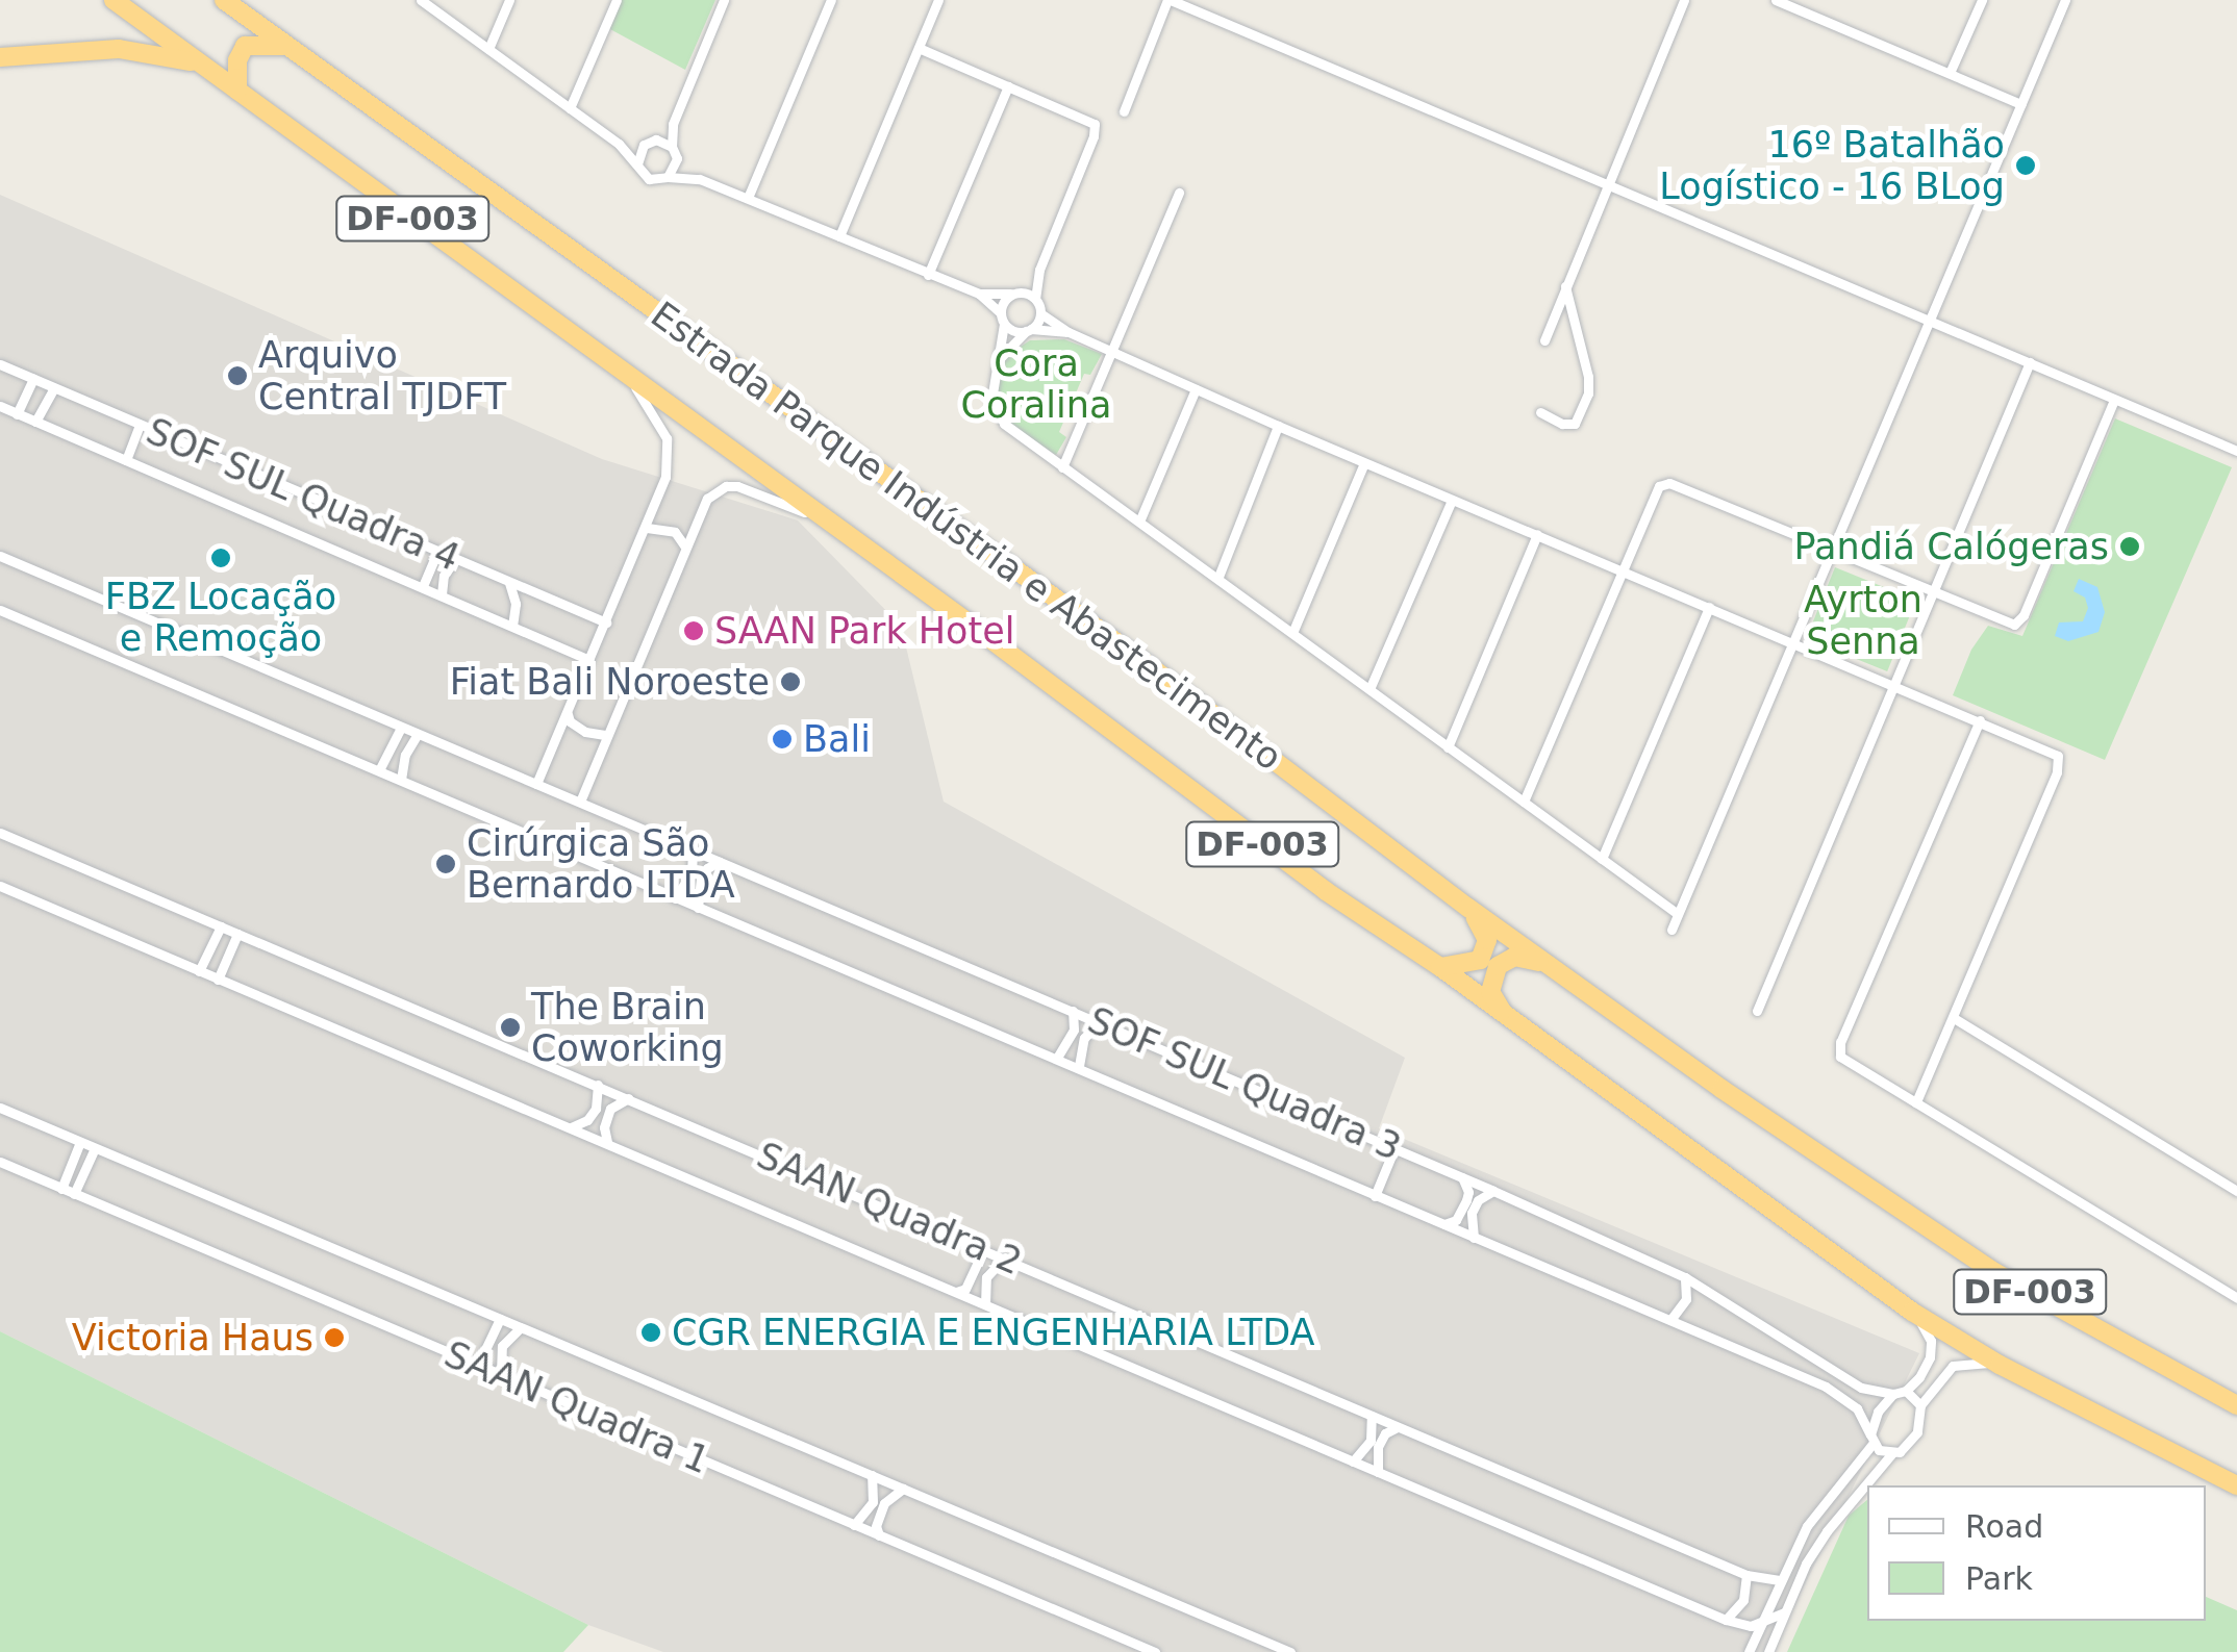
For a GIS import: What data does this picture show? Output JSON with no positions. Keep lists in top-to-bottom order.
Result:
{
  "streets": {
    "highway": ["DF-003", "Estrada Parque Indústria e Abastecimento"],
    "street": [
      "SOF SUL Quadra 4",
      "SOF SUL Quadra 3",
      "SAAN Quadra 2",
      "SAAN Quadra 1"
    ]
  },
  "parks": ["Cora Coralina", "Ayrton Senna"],
  "places": [
    "16º Batalhão Logístico - 16 BLog",
    "Arquivo Central TJDFT",
    "Pandiá Calógeras",
    "FBZ Locação e Remoção",
    "SAAN Park Hotel",
    "Fiat Bali Noroeste",
    "Bali",
    "Cirúrgica São Bernardo LTDA",
    "The Brain Coworking",
    "CGR ENERGIA E ENGENHARIA LTDA",
    "Victoria Haus"
  ],
  "legend": ["Road", "Park"]
}
